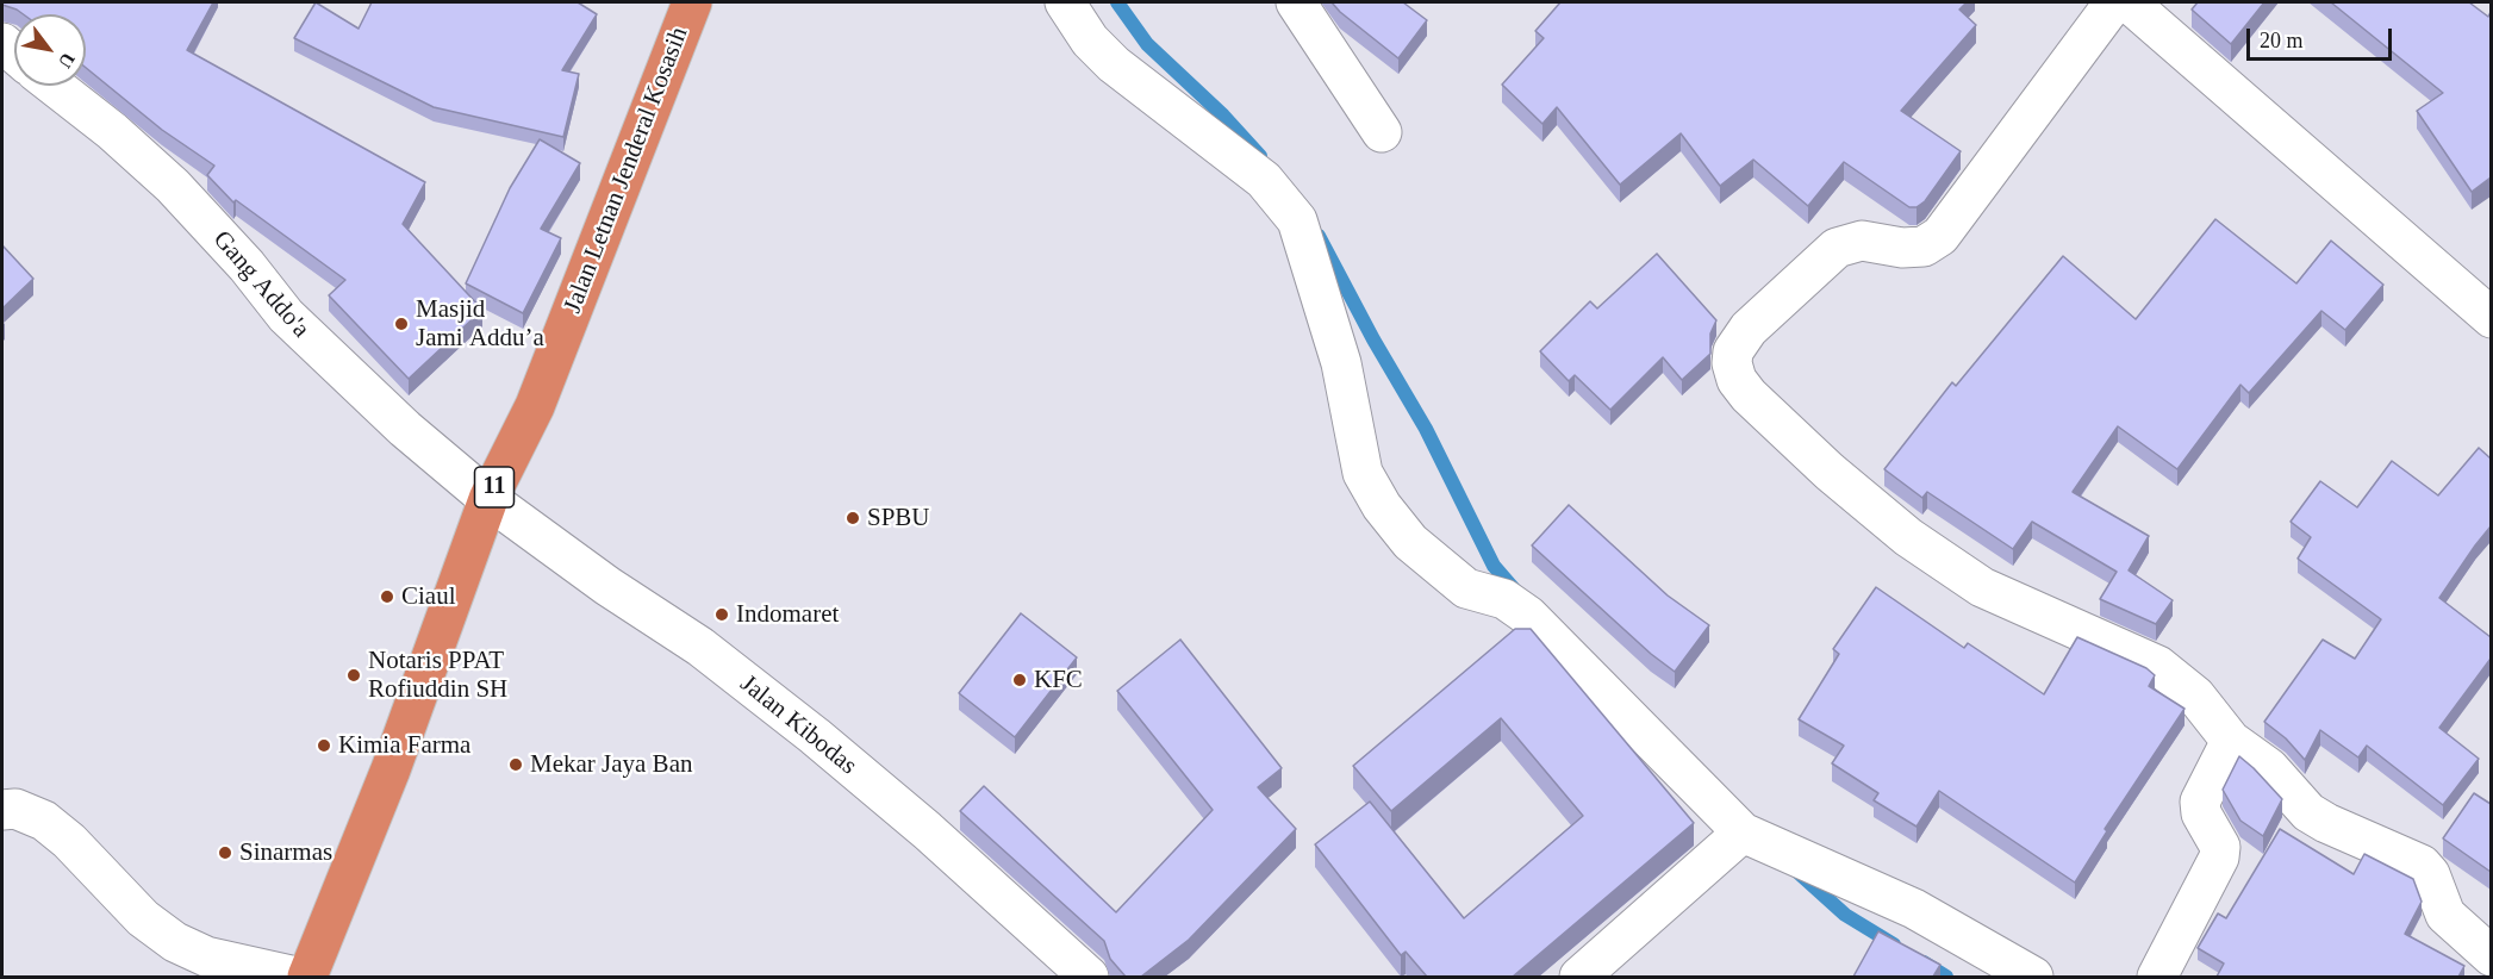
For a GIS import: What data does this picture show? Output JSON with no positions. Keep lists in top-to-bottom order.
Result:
{
  "streets": {
    "highway": ["Jalan Letnan Jenderal Kosasih", "11"],
    "street": ["Gang Addo'a", "Jalan Kibodas"]
  },
  "crossings": [
    ["Jalan Letnan Jenderal Kosasih", "Gang Addo'a"],
    ["Jalan Letnan Jenderal Kosasih", "Jalan Kibodas"],
    ["Gang Addo'a", "Jalan Kibodas"]
  ],
  "places": [
    "Masjid Jami Addu’a",
    "SPBU",
    "Ciaul",
    "Indomaret",
    "Notaris PPAT Rofiuddin SH",
    "KFC",
    "Kimia Farma",
    "Mekar Jaya Ban",
    "Sinarmas"
  ],
  "scale_bar": "20 m",
  "north": "bottom right"
}
